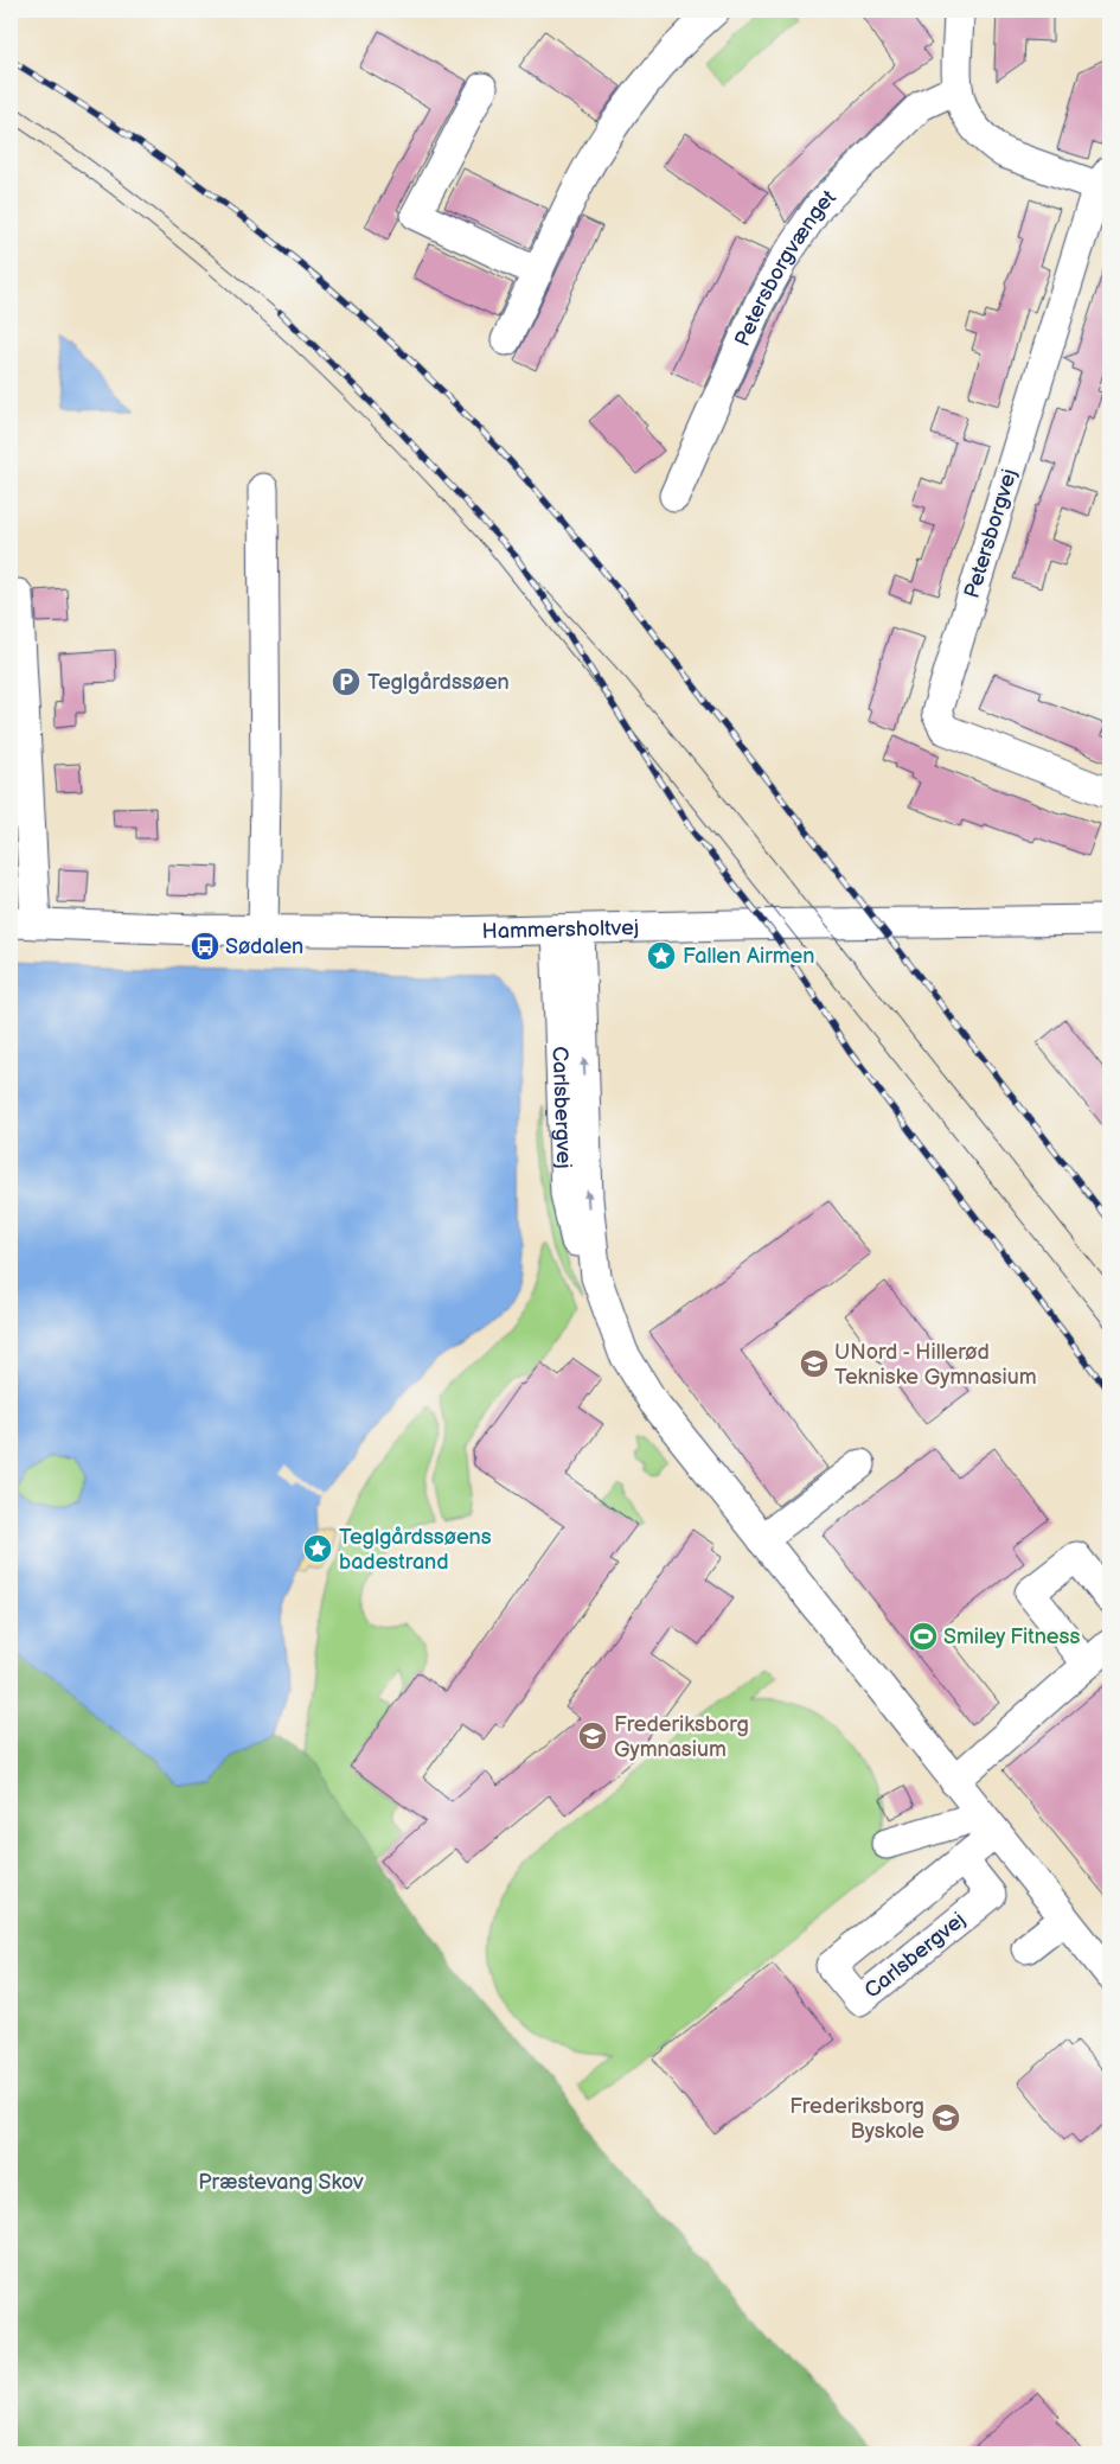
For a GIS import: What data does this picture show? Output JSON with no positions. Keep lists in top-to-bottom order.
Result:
{
  "streets": {
    "street": [
      "Petersborgvænget",
      "Petersborgvej",
      "Hammersholtvej",
      "Carlsbergvej"
    ]
  },
  "crossings": [
    ["Hammersholtvej", "Carlsbergvej"]
  ],
  "parks": ["Præstevang Skov"],
  "places": {
    "parking": ["Teglgårdssøen"],
    "bus stop": ["Sødalen"],
    "place": ["Fallen Airmen", "Teglgårdssøens badestrand"],
    "school or university": ["UNord - Hillerød Tekniske Gymnasium", "Frederiksborg Gymnasium", "Frederiksborg Byskole"],
    "sports": ["Smiley Fitness"]
  }
}
